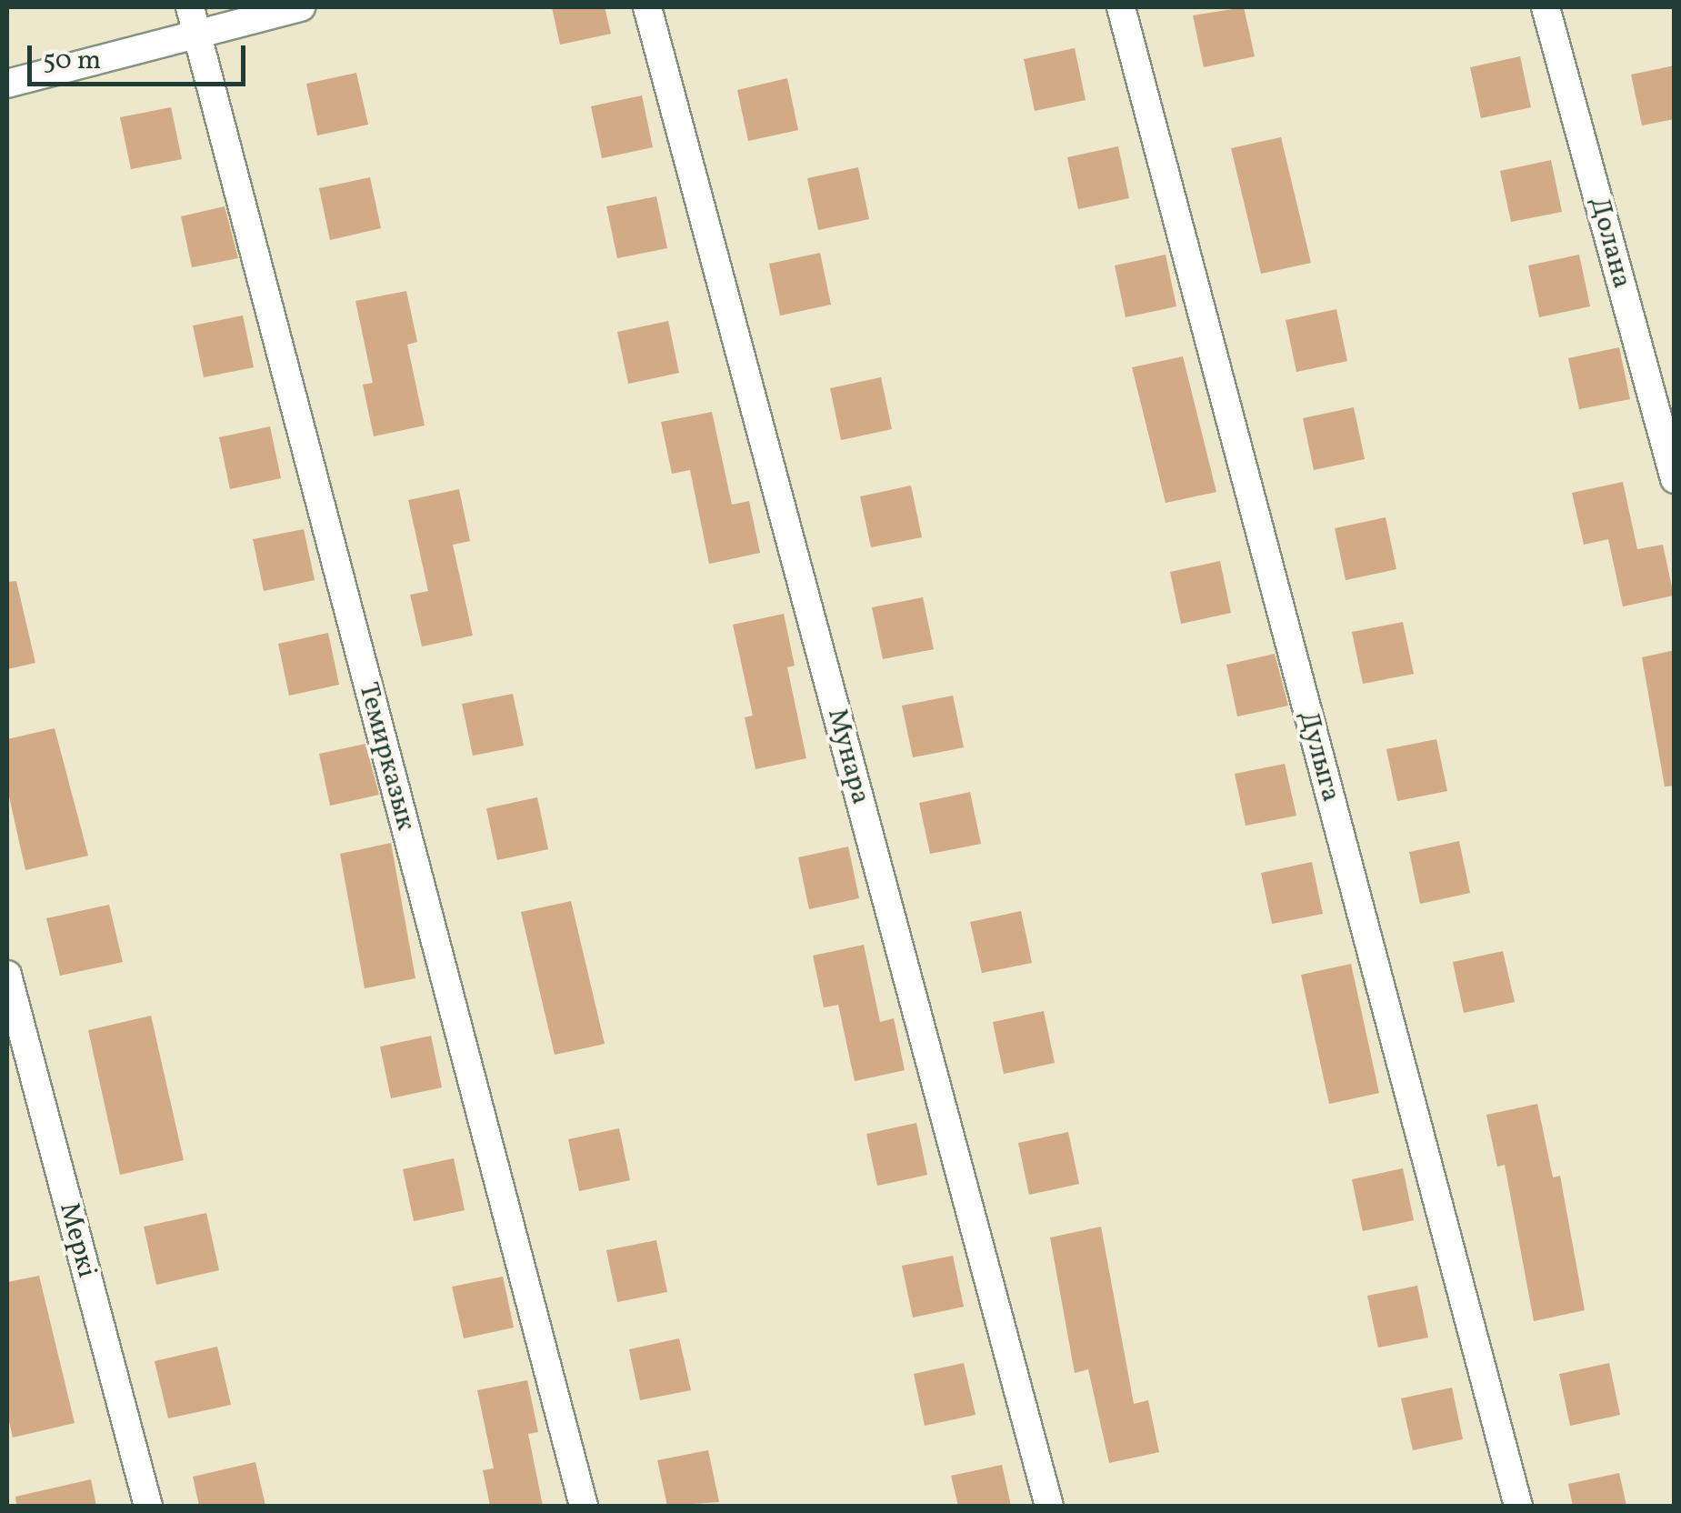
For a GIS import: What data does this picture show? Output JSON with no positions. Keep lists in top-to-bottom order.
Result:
{
  "streets": {
    "street": [
      "Долана",
      "Темирказык",
      "Мунара",
      "Дулыга",
      "Меркі"
    ]
  },
  "scale_bar": "50 m"
}
